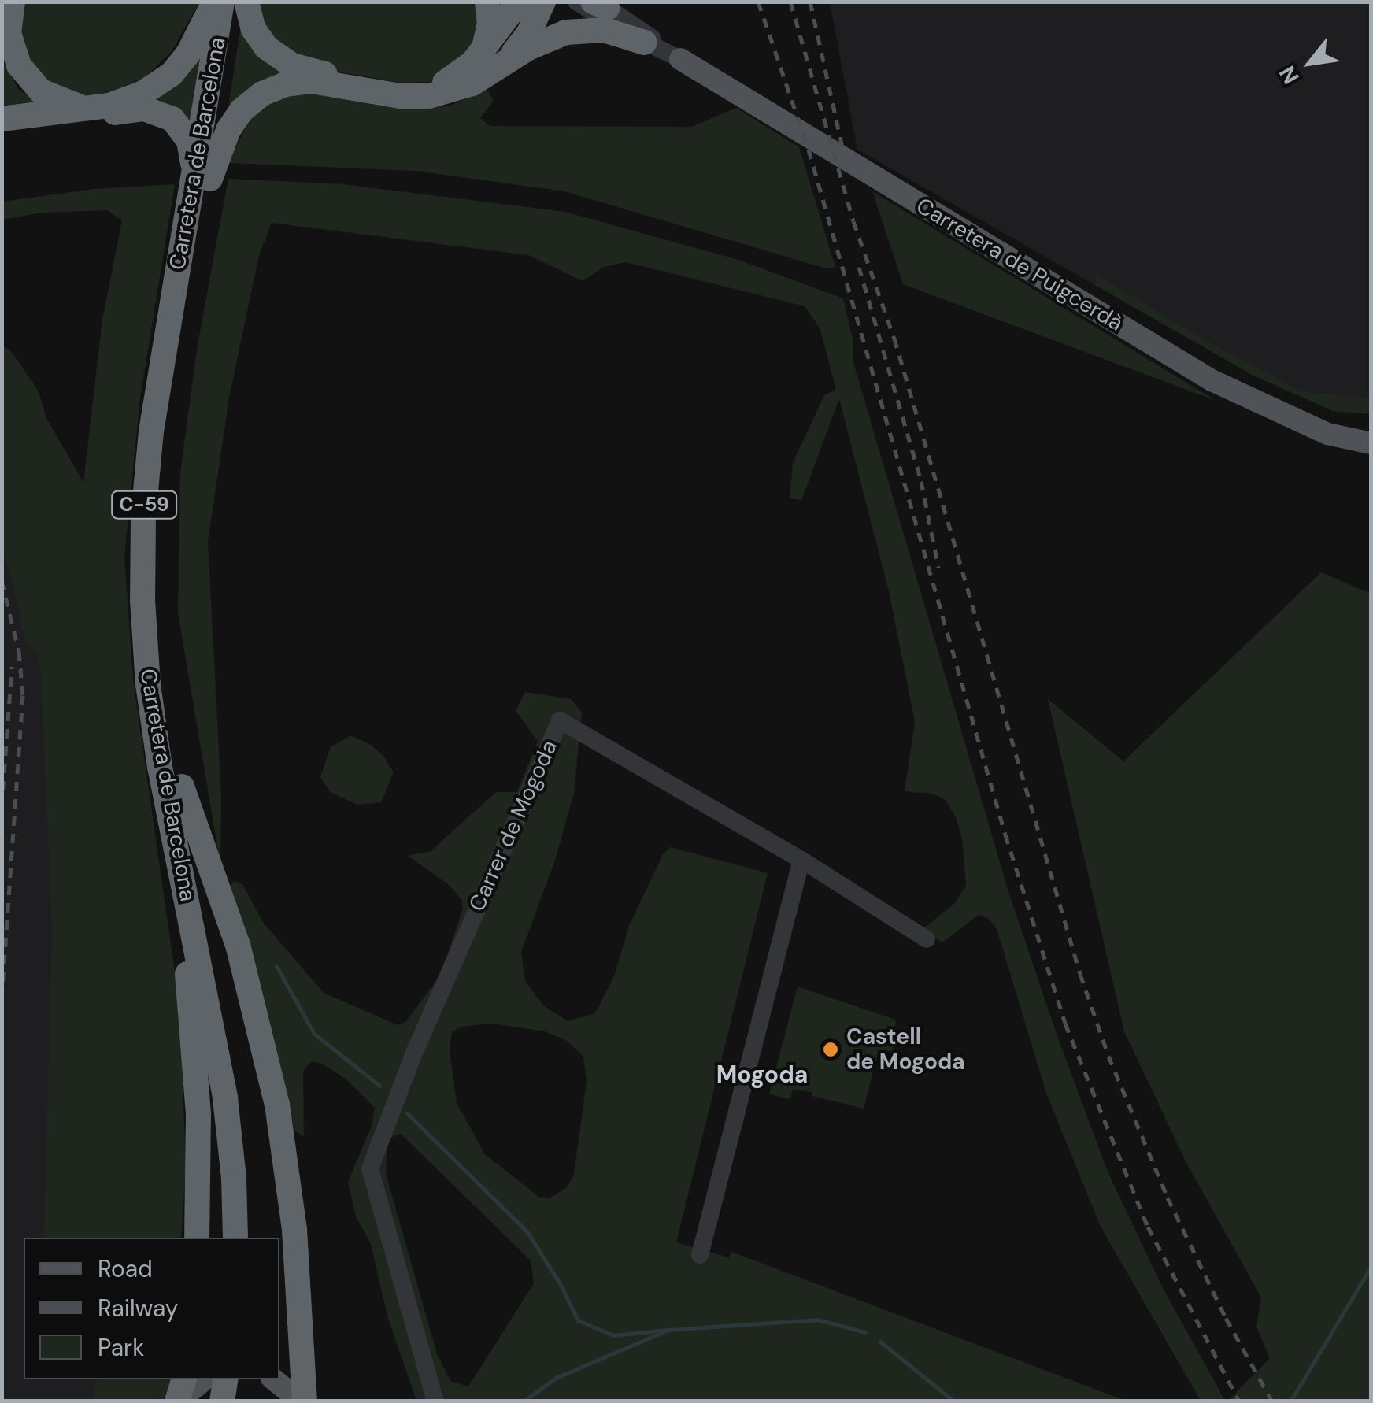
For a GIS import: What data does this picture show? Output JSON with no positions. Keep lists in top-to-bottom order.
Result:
{
  "streets": {
    "highway": ["Carretera de Barcelona", "C-59"],
    "main road": ["Carretera de Puigcerdà"],
    "street": ["Carrer de Mogoda"]
  },
  "districts": ["Mogoda"],
  "places": ["Castell de Mogoda"],
  "legend": ["Road", "Railway", "Park"],
  "north": "bottom left"
}
